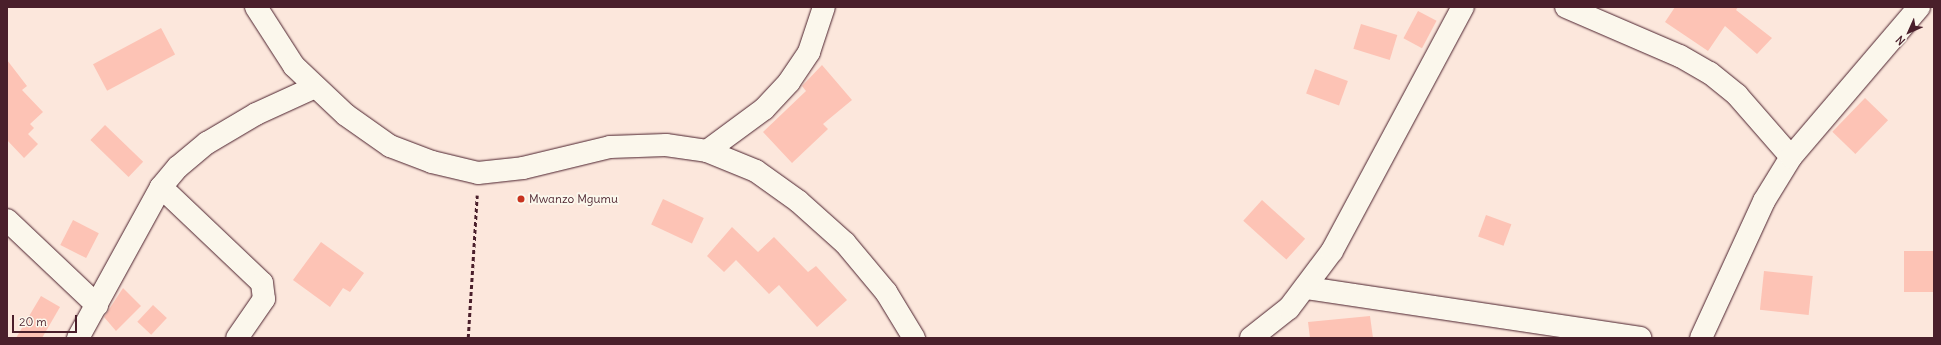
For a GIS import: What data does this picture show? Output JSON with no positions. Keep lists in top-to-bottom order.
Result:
{
  "places": ["Mwanzo Mgumu"],
  "scale_bar": "20 m",
  "north": "bottom left"
}
